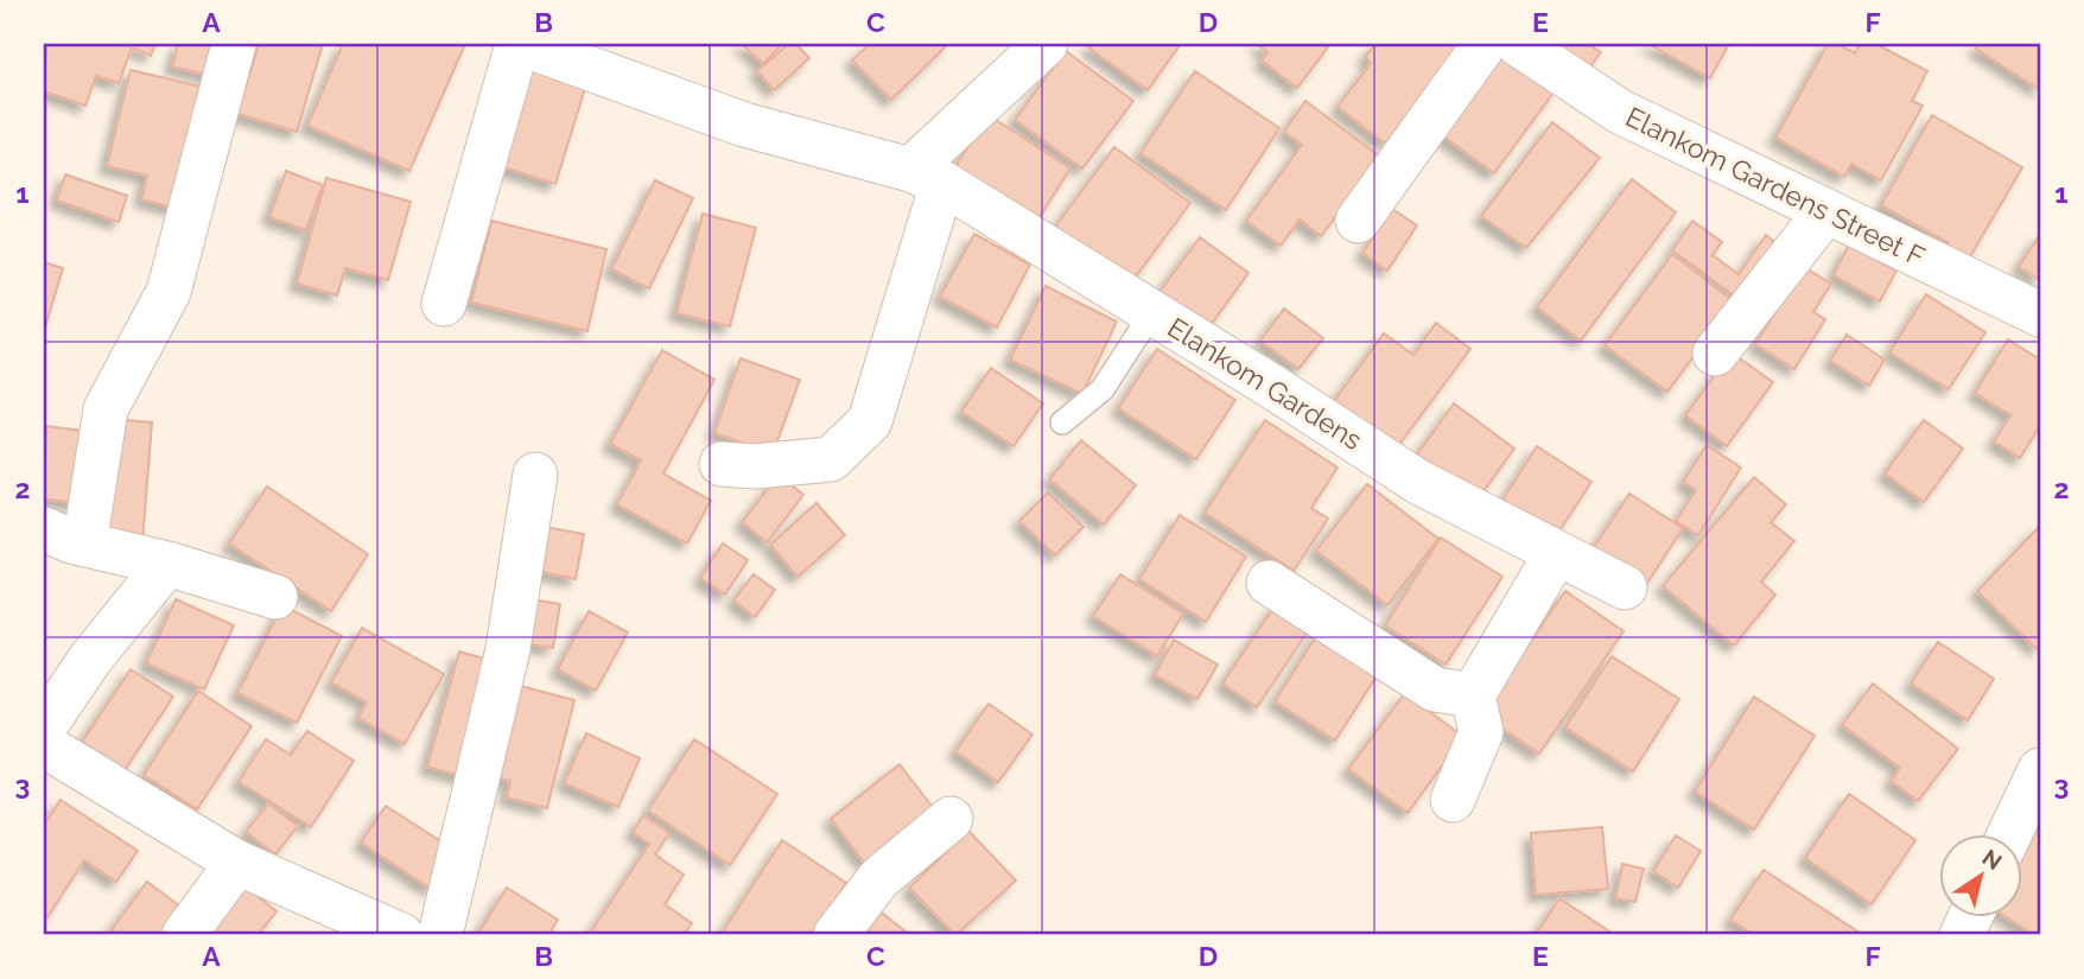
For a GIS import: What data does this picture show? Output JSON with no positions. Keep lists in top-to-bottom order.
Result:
{
  "streets": {
    "street": ["Elankom Gardens Street F", "Elankom Gardens"]
  },
  "north": "top right",
  "grid": {
    "columns": [
      "A",
      "B",
      "C",
      "D",
      "E",
      "F"
    ],
    "rows": ["1", "2", "3"]
  }
}
